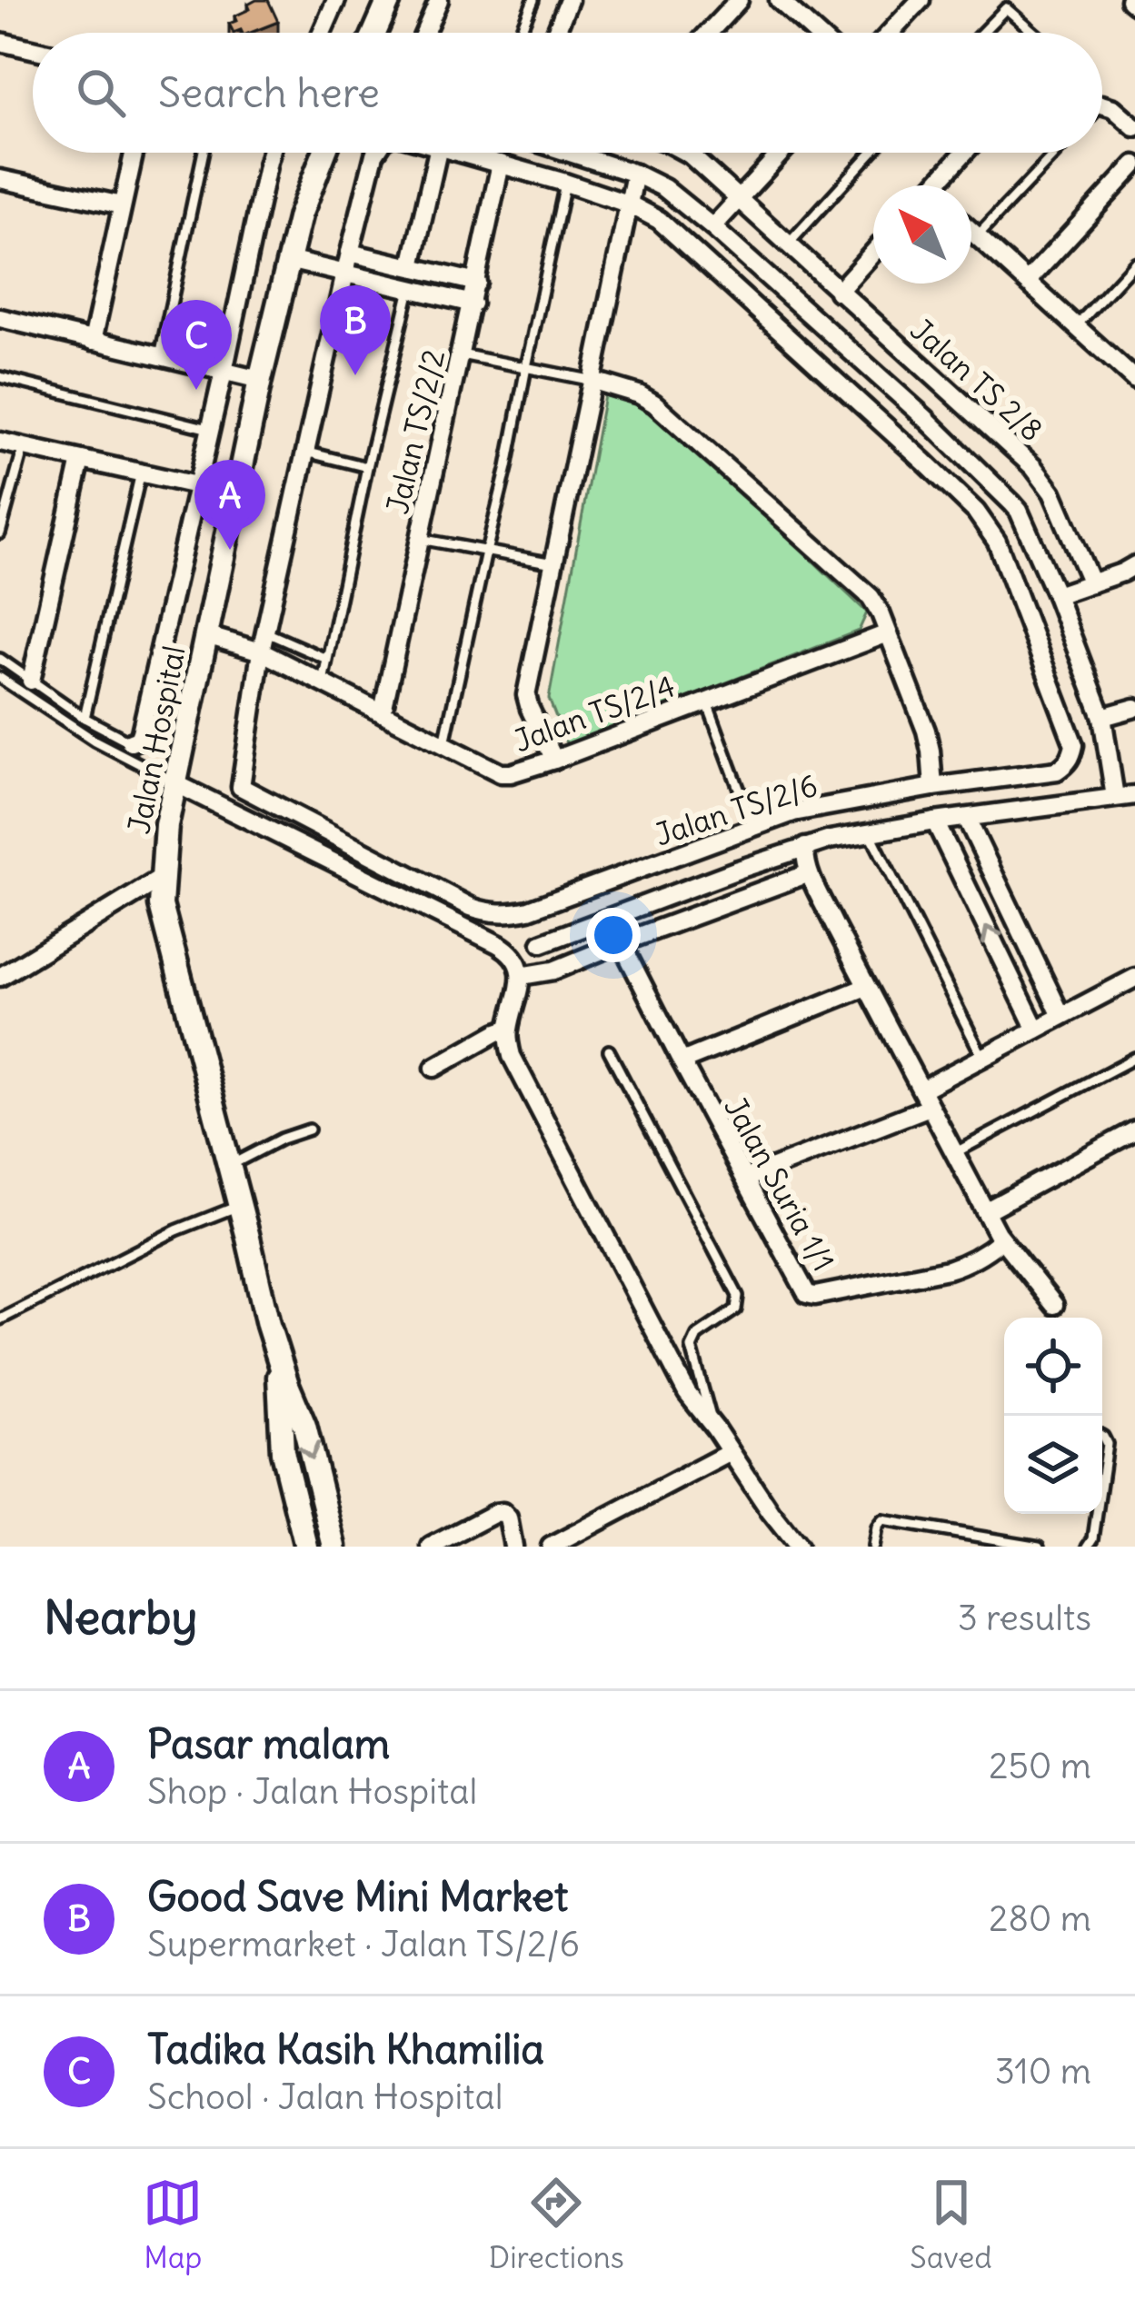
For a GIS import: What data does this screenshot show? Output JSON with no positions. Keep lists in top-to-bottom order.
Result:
{
  "streets": {
    "street": [
      "Jalan TS 2/8",
      "Jalan TS/2/2",
      "Jalan TS/2/4",
      "Jalan Hospital",
      "Jalan TS/2/6",
      "Jalan Suria 1/1"
    ]
  },
  "crossings": [
    ["Jalan TS/2/2", "Jalan TS/2/4"],
    ["Jalan TS/2/2", "Jalan TS/2/6"],
    ["Jalan TS/2/4", "Jalan Hospital"],
    ["Jalan TS/2/4", "Jalan TS/2/6"]
  ],
  "north": "top left",
  "page": {
    "search": "Search here",
    "pins": ["B", "C", "A"],
    "heading": ["Nearby", "3 results"],
    "list": [
      {
        "mark": "A",
        "name": "Pasar malam",
        "note": "Shop · Jalan Hospital",
        "value": "250 m"
      },
      {
        "mark": "B",
        "name": "Good Save Mini Market",
        "note": "Supermarket · Jalan TS/2/6",
        "value": "280 m"
      },
      {
        "mark": "C",
        "name": "Tadika Kasih Khamilia",
        "note": "School · Jalan Hospital",
        "value": "310 m"
      }
    ],
    "nav": ["Map", "Directions", "Saved"]
  }
}
